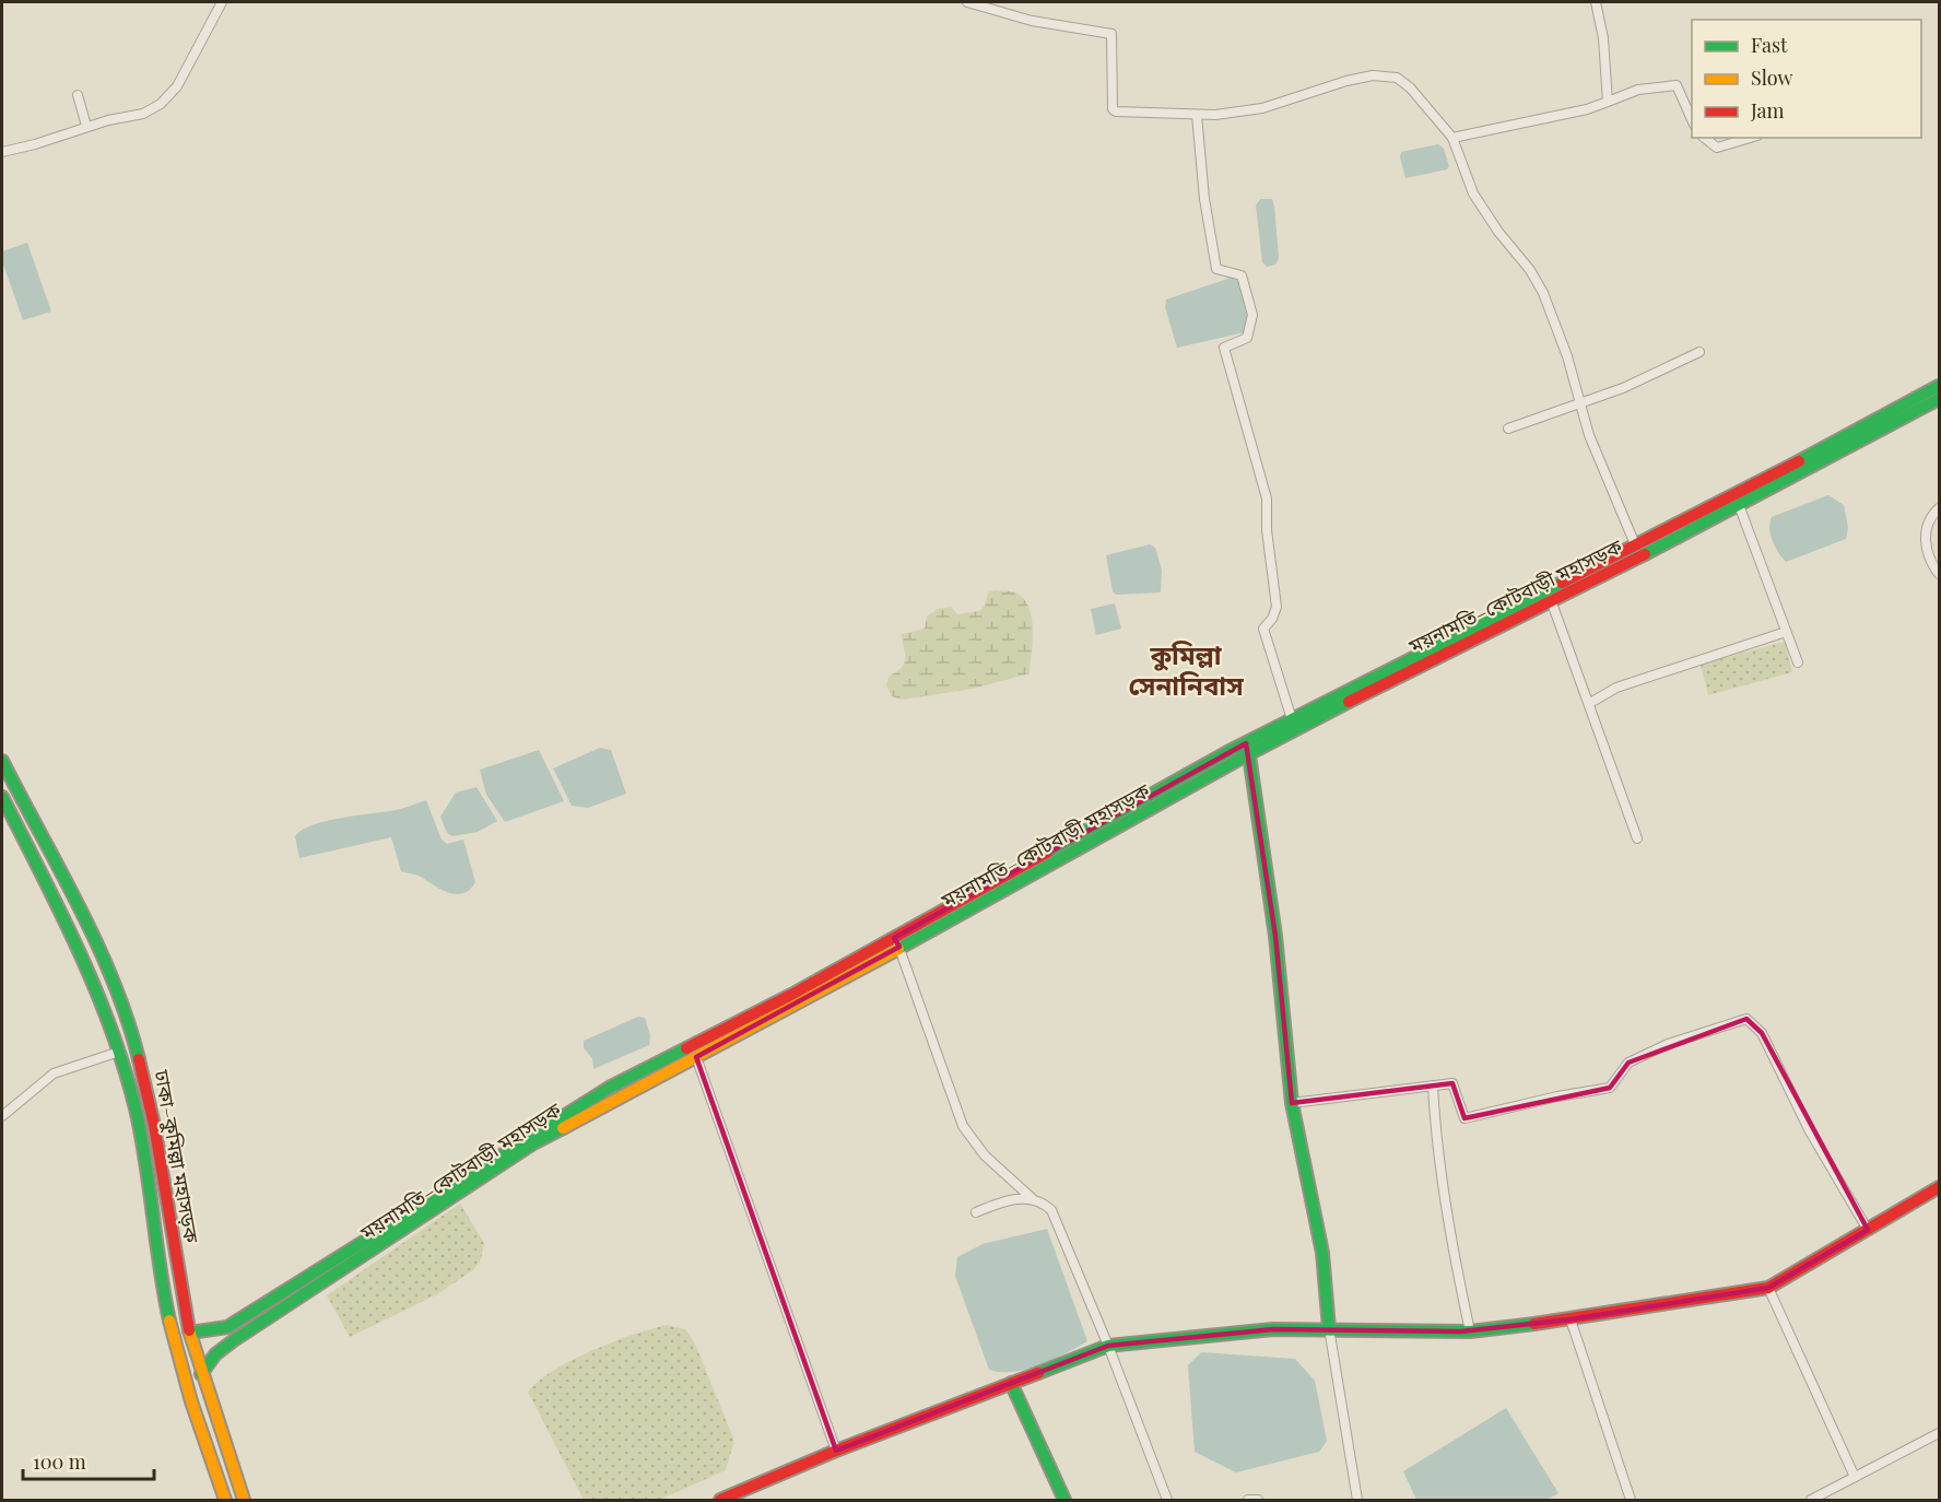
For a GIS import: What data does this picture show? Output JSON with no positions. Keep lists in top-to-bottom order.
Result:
{
  "streets": {
    "main road": ["ময়নামতি–কোটবাড়ী মহাসড়ক", "ঢাকা–কুমিল্লা মহাসড়ক"]
  },
  "crossings": [
    ["ময়নামতি–কোটবাড়ী মহাসড়ক", "ঢাকা–কুমিল্লা মহাসড়ক"]
  ],
  "districts": ["কুমিল্লা সেনানিবাস"],
  "legend": ["Fast", "Slow", "Jam"],
  "scale_bar": "100 m"
}
